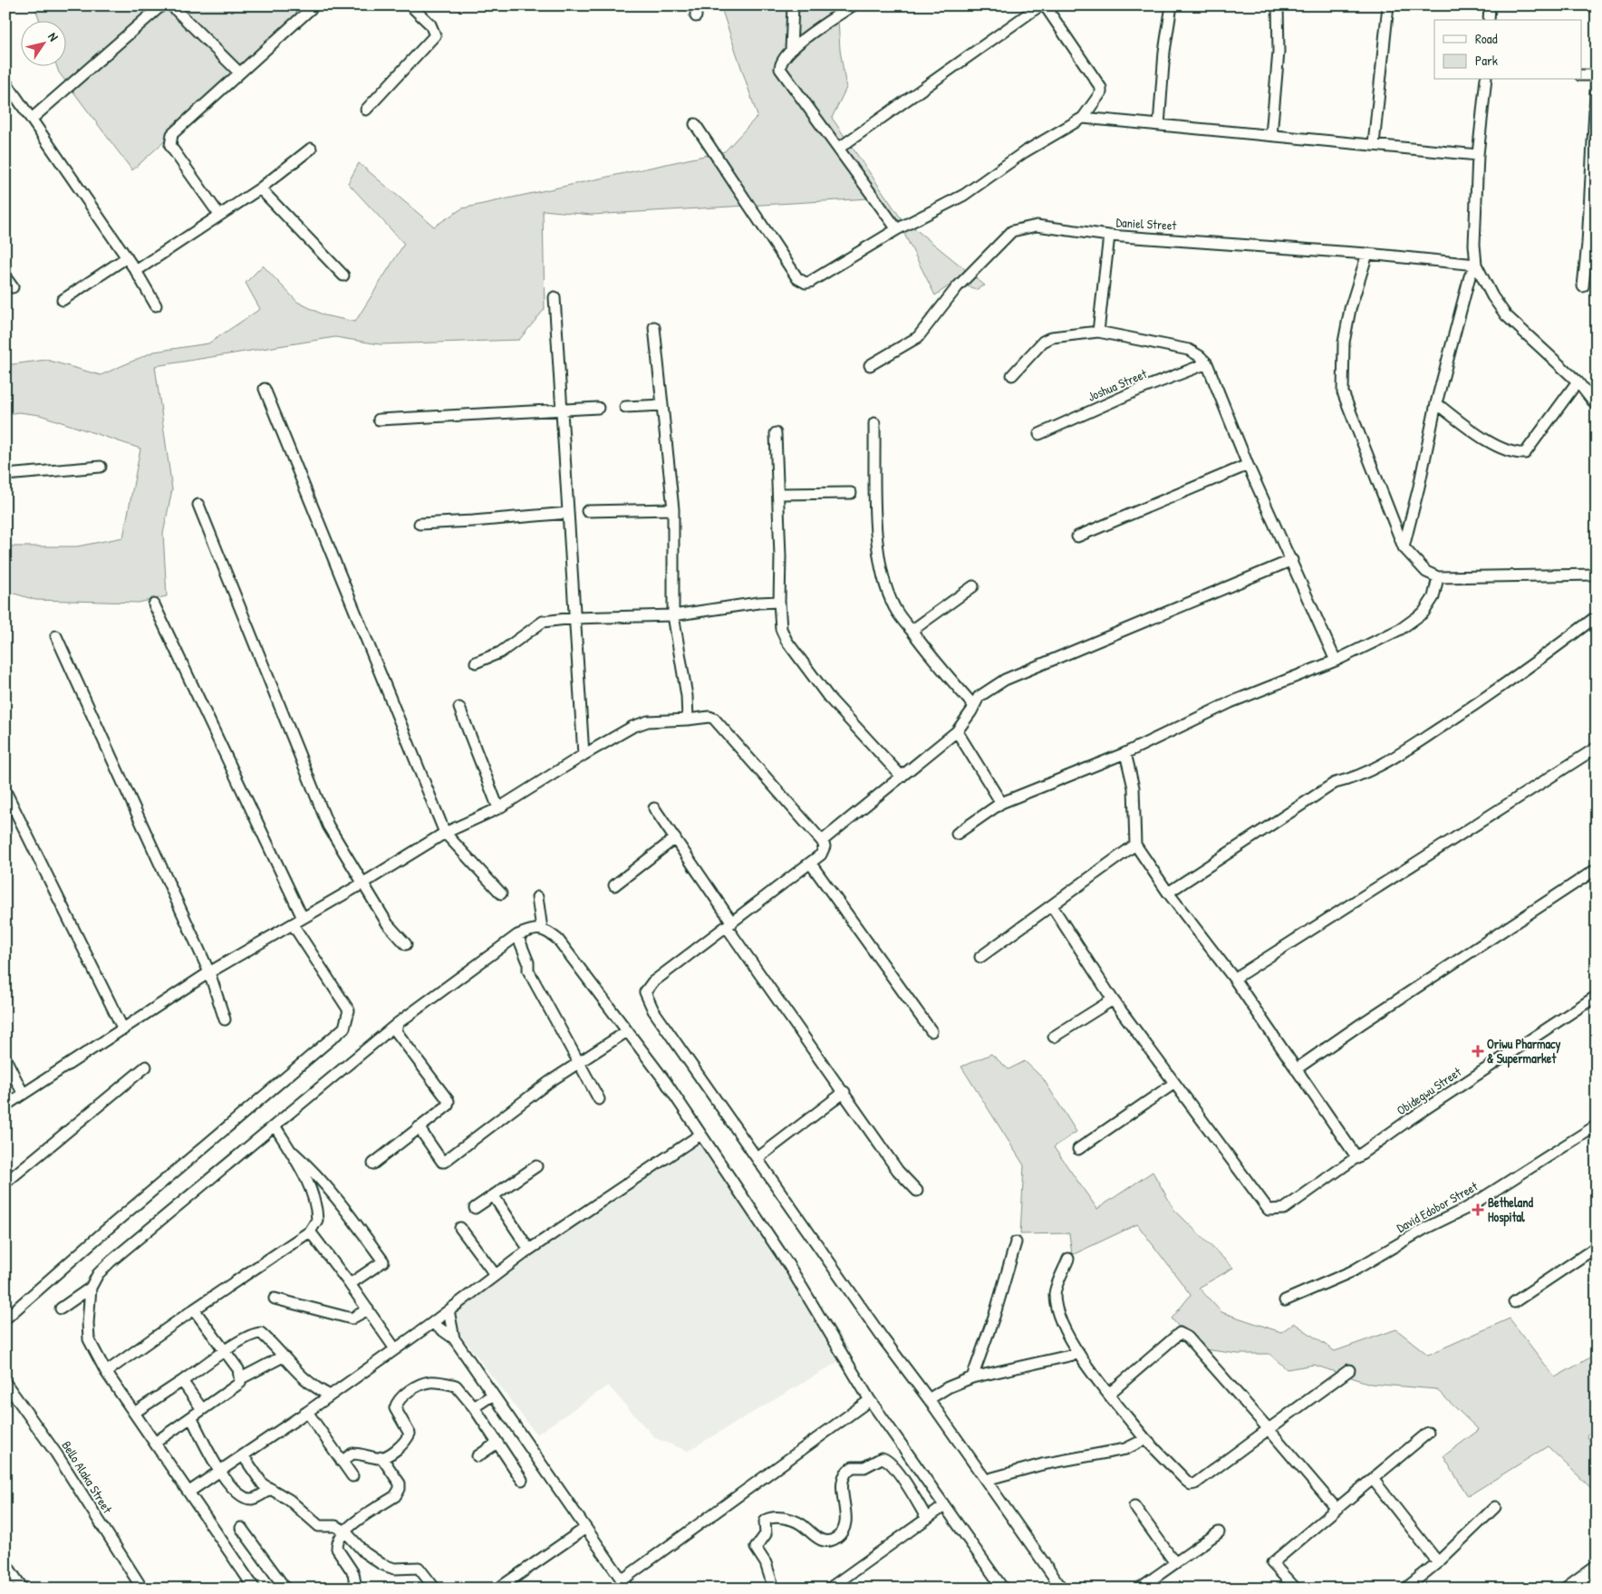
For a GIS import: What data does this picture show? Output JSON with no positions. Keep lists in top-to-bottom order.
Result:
{
  "streets": {
    "street": [
      "Daniel Street",
      "Joshua Street",
      "Obidegwu Street",
      "David Edobor Street",
      "Bello Alaka Street"
    ]
  },
  "places": {
    "health": ["Oriwu Pharmacy & Supermarket", "Betheland Hospital"]
  },
  "legend": ["Road", "Park"],
  "north": "top right"
}
